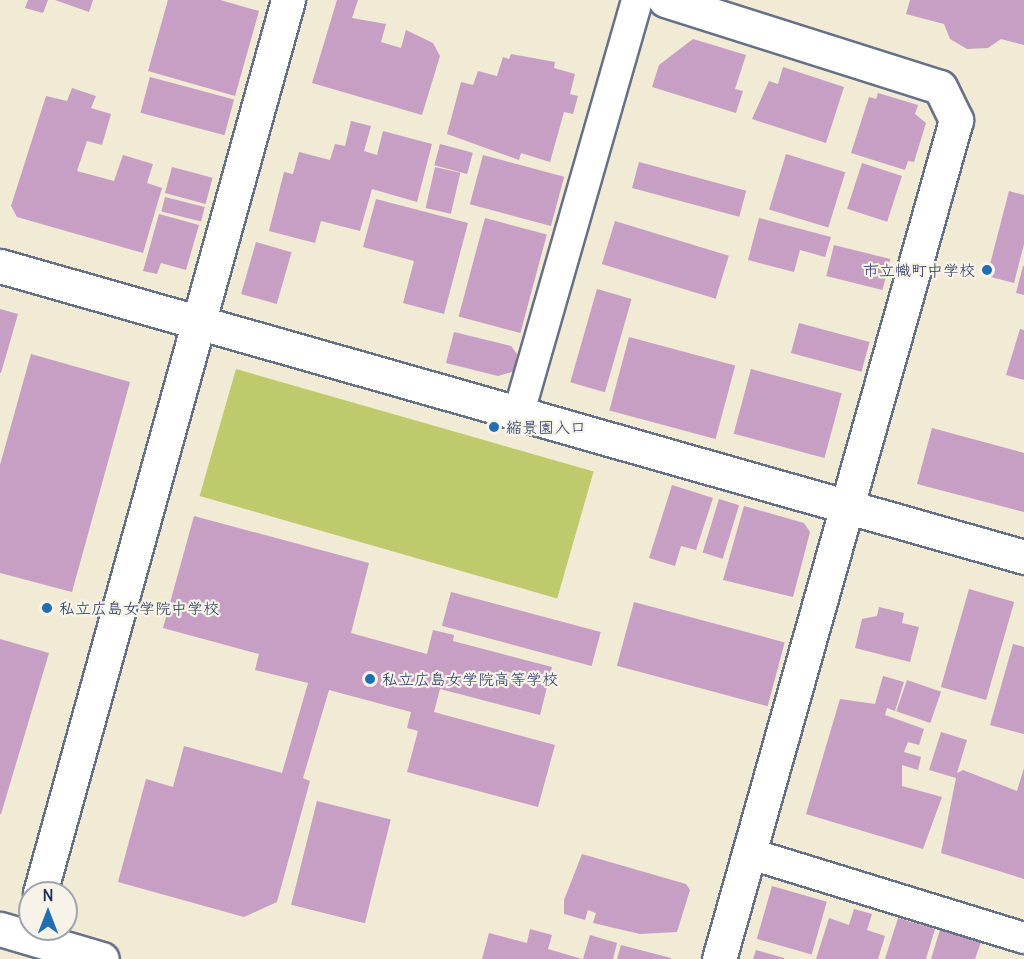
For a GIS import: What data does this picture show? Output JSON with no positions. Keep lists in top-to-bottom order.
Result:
{
  "places": [
    "市立幟町中学校",
    "縮景園入口",
    "私立広島女学院中学校",
    "私立広島女学院高等学校"
  ],
  "north": "top"
}
